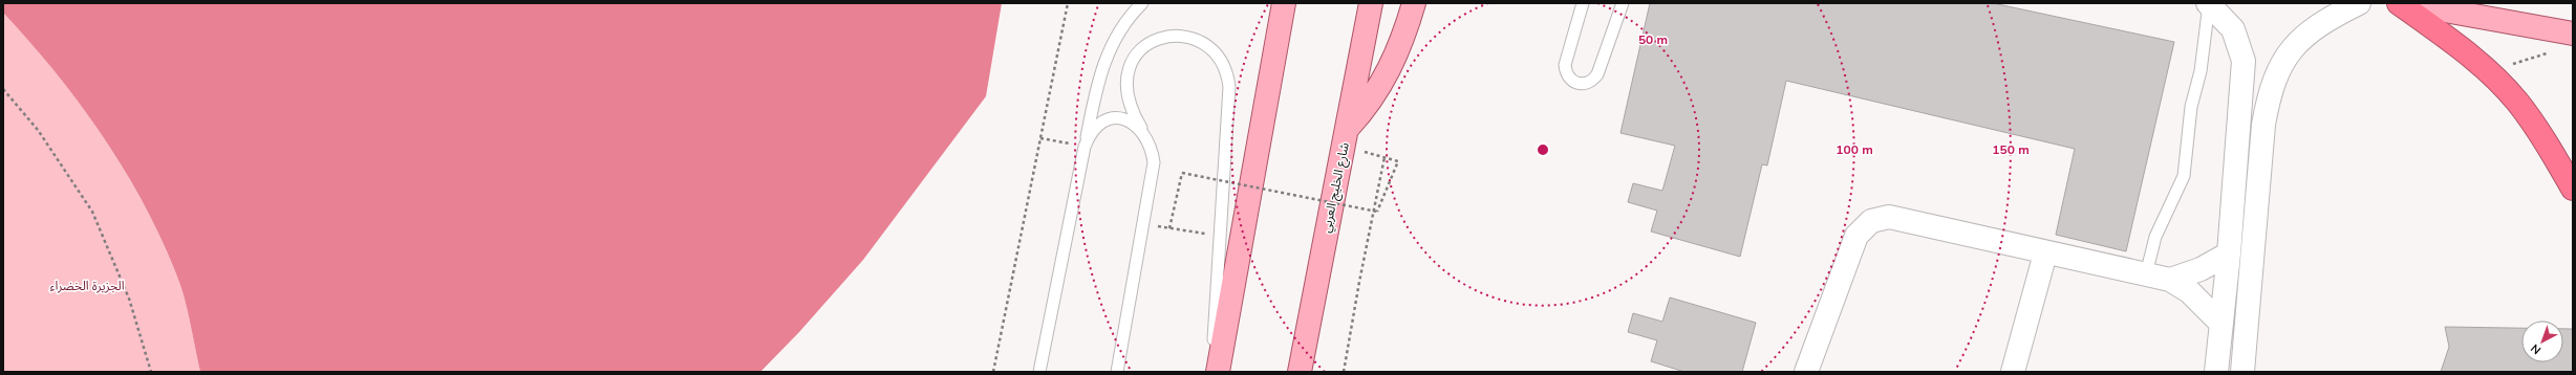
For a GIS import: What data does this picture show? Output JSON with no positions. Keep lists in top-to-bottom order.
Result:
{
  "streets": {
    "main road": ["شارع الخليج العربي"]
  },
  "parks": ["الجزيرة الخضراء"],
  "north": "bottom left",
  "rings": ["50 m", "100 m", "150 m"]
}
